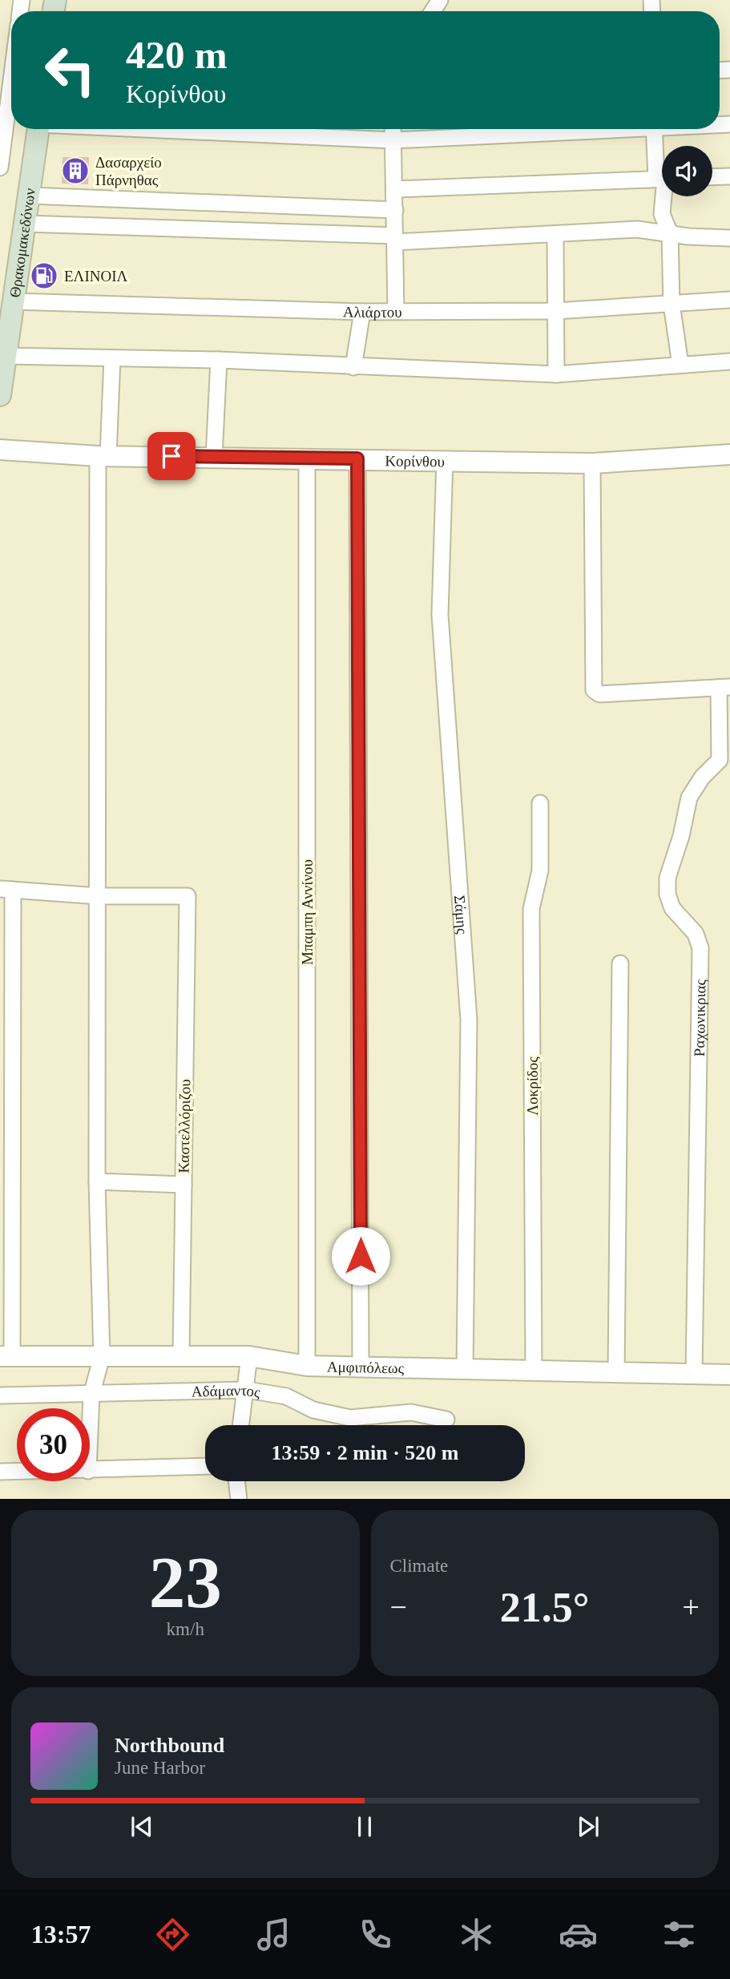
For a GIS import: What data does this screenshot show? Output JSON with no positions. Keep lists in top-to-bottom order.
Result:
{
  "streets": {
    "main road": ["Θρακομακεδόνων"],
    "street": [
      "Αλιάρτου",
      "Κορίνθου",
      "Μπαμπη Αννίνου",
      "Σάμης",
      "Ραχωνικριας",
      "Λοκρίδος",
      "Καστελλόριζου",
      "Αμφιπόλεως",
      "Αδάμαντος"
    ]
  },
  "crossings": [
    ["Θρακομακεδόνων", "Αλιάρτου"],
    ["Κορίνθου", "Μπαμπη Αννίνου"],
    ["Κορίνθου", "Σάμης"],
    ["Μπαμπη Αννίνου", "Αμφιπόλεως"],
    ["Σάμης", "Αμφιπόλεως"],
    ["Ραχωνικριας", "Αμφιπόλεως"],
    ["Λοκρίδος", "Αμφιπόλεως"],
    ["Καστελλόριζου", "Αμφιπόλεως"]
  ],
  "places": {
    "building": ["Δασαρχείο Πάρνηθας"],
    "fuel station": ["ΕΛΙΝΟΙΛ"]
  },
  "page": {
    "turn": ["420 m", "Κορίνθου"],
    "limit": "30",
    "trip": "13:59 · 2 min · 520 m",
    "tile": [
      ["23", "km/h"],
      "Climate"
    ],
    "heat": ["−", "21.5°", "+"],
    "song": ["Northbound", "June Harbor"],
    "tabs": "13:57"
  }
}
